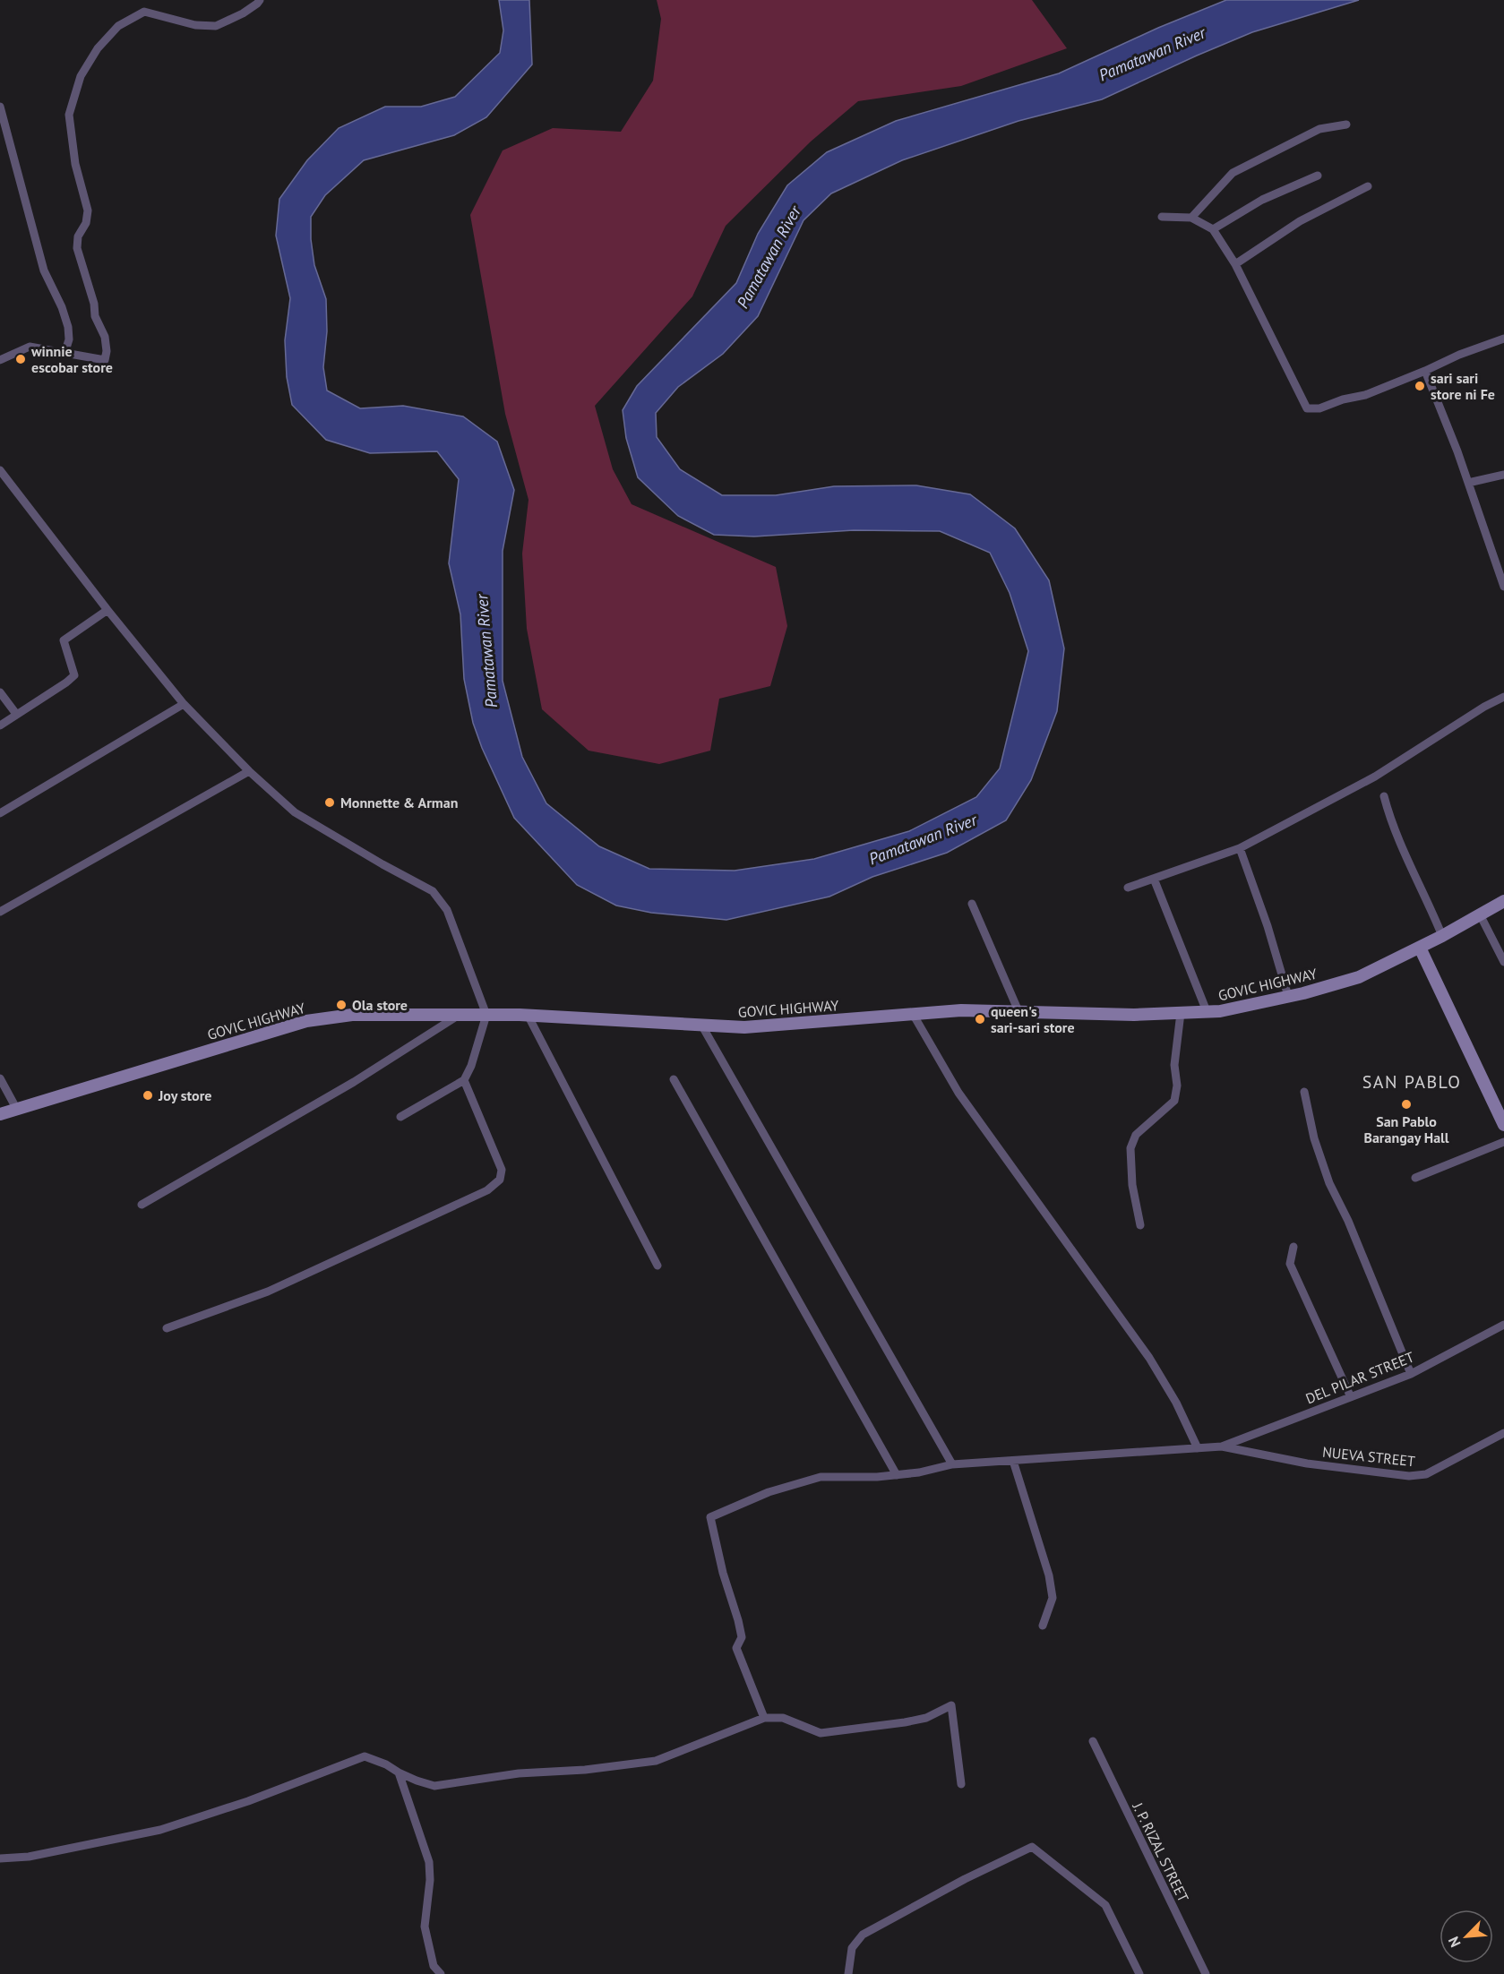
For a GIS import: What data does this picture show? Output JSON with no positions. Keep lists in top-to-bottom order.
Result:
{
  "streets": {
    "main road": ["GOVIC HIGHWAY"],
    "street": ["DEL PILAR STREET", "NUEVA STREET", "J. P. RIZAL STREET"]
  },
  "crossings": [
    ["DEL PILAR STREET", "NUEVA STREET"]
  ],
  "districts": ["SAN PABLO"],
  "water": ["Pamatawan River"],
  "places": [
    "winnie escobar store",
    "sari sari store ni Fe",
    "Monnette & Arman",
    "Ola store",
    "queen's sari-sari store",
    "Joy store",
    "San Pablo Barangay Hall"
  ],
  "north": "bottom left"
}
